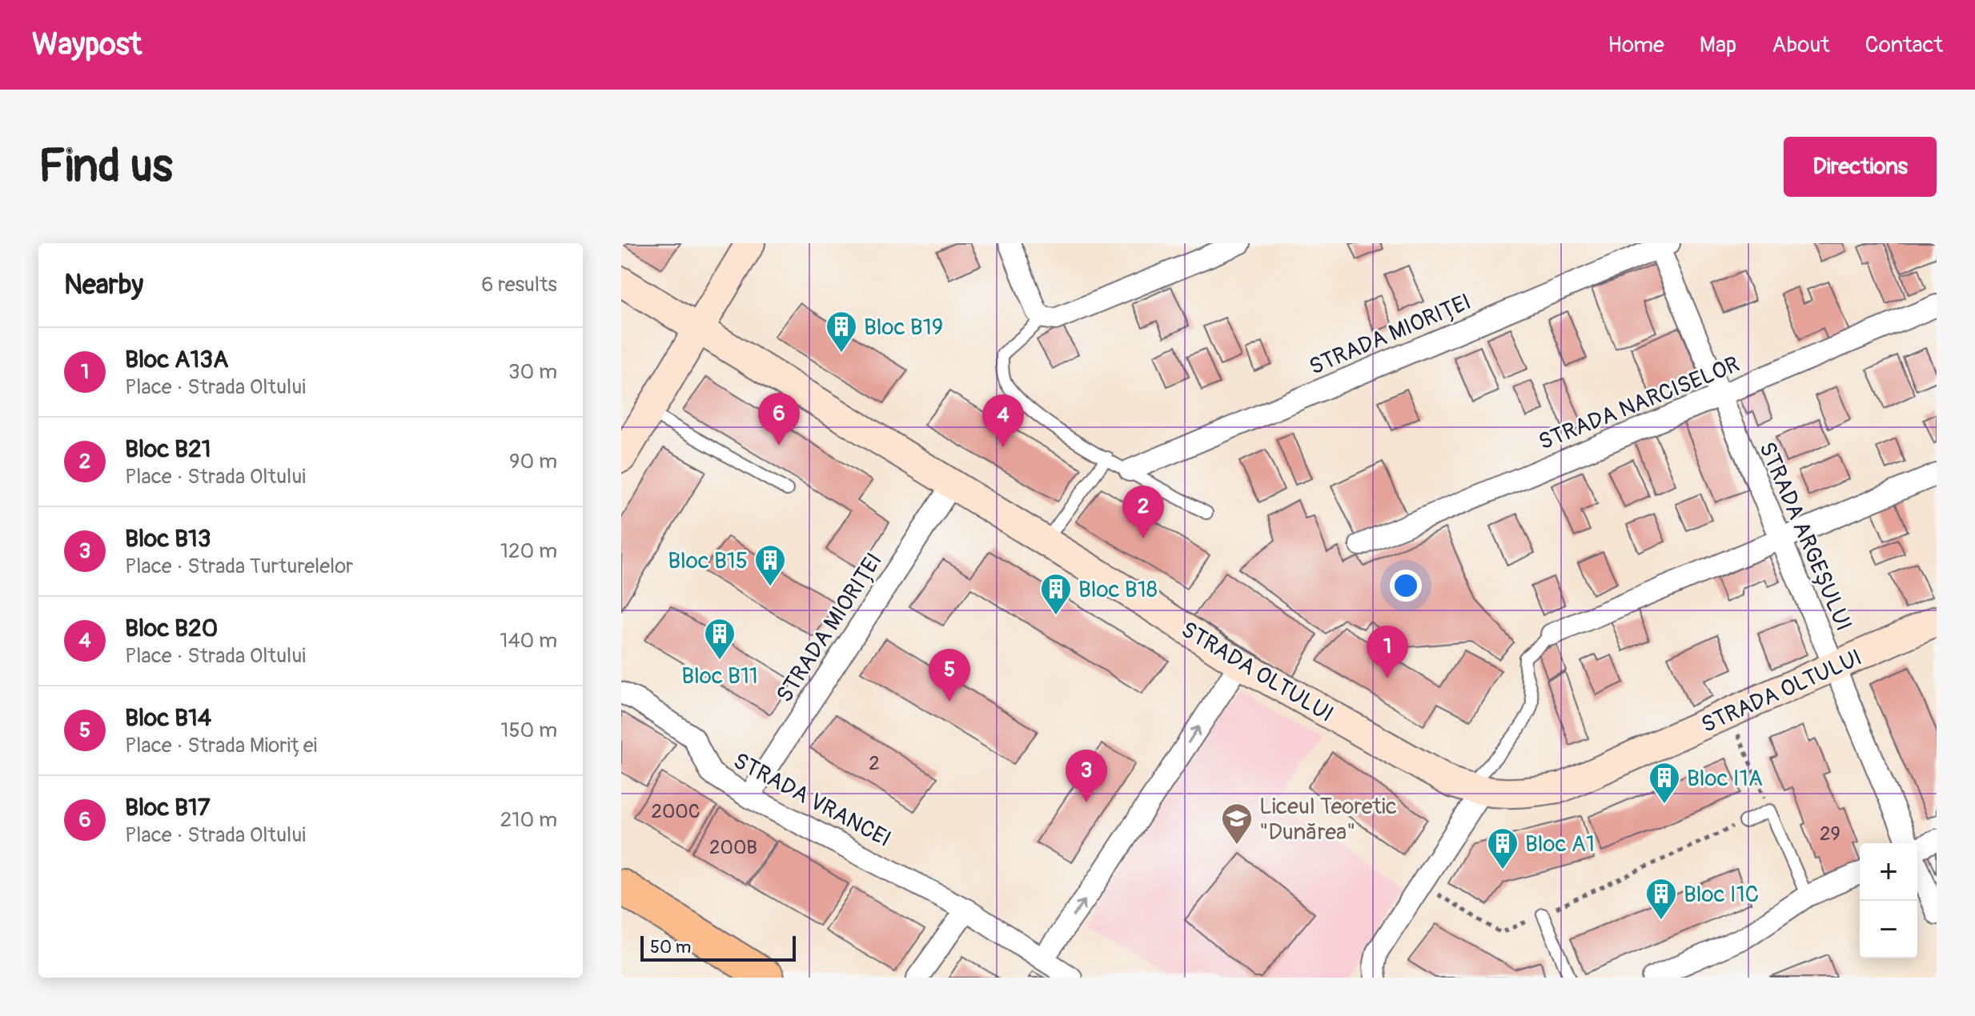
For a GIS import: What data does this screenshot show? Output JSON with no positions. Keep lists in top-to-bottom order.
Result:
{
  "streets": {
    "street": [
      "STRADA MIORIȚEI",
      "STRADA NARCISELOR",
      "STRADA ARGEȘULUI",
      "STRADA OLTULUI",
      "STRADA VRANCEI"
    ]
  },
  "crossings": [
    ["STRADA MIORIȚEI", "STRADA ARGEȘULUI"],
    ["STRADA MIORIȚEI", "STRADA OLTULUI"],
    ["STRADA MIORIȚEI", "STRADA VRANCEI"],
    ["STRADA NARCISELOR", "STRADA ARGEȘULUI"],
    ["STRADA ARGEȘULUI", "STRADA OLTULUI"]
  ],
  "places": {
    "building": [
      "Bloc B19",
      "Bloc B15",
      "Bloc B18",
      "Bloc B11",
      "Bloc I1A",
      "Bloc A1",
      "Bloc I1C"
    ],
    "school or university": ["Liceul Teoretic \"Dunărea\""]
  },
  "house_numbers": [
    "2",
    "200C",
    "29",
    "200B"
  ],
  "scale_bar": "50 m",
  "page": {
    "header": "Waypost",
    "nav": [
      "Home",
      "Map",
      "About",
      "Contact"
    ],
    "buttons": "Directions",
    "title": "Find us",
    "heading": ["Nearby", "6 results"],
    "list": [
      {
        "mark": "1",
        "name": "Bloc A13A",
        "note": "Place · Strada Oltului",
        "value": "30 m"
      },
      {
        "mark": "2",
        "name": "Bloc B21",
        "note": "Place · Strada Oltului",
        "value": "90 m"
      },
      {
        "mark": "3",
        "name": "Bloc B13",
        "note": "Place · Strada Turturelelor",
        "value": "120 m"
      },
      {
        "mark": "4",
        "name": "Bloc B20",
        "note": "Place · Strada Oltului",
        "value": "140 m"
      },
      {
        "mark": "5",
        "name": "Bloc B14",
        "note": "Place · Strada Mioriței",
        "value": "150 m"
      },
      {
        "mark": "6",
        "name": "Bloc B17",
        "note": "Place · Strada Oltului",
        "value": "210 m"
      }
    ],
    "pins": [
      "6",
      "4",
      "2",
      "1",
      "5",
      "3"
    ],
    "map_buttons": ["+", "−"],
    "scale": "50 m"
  }
}
